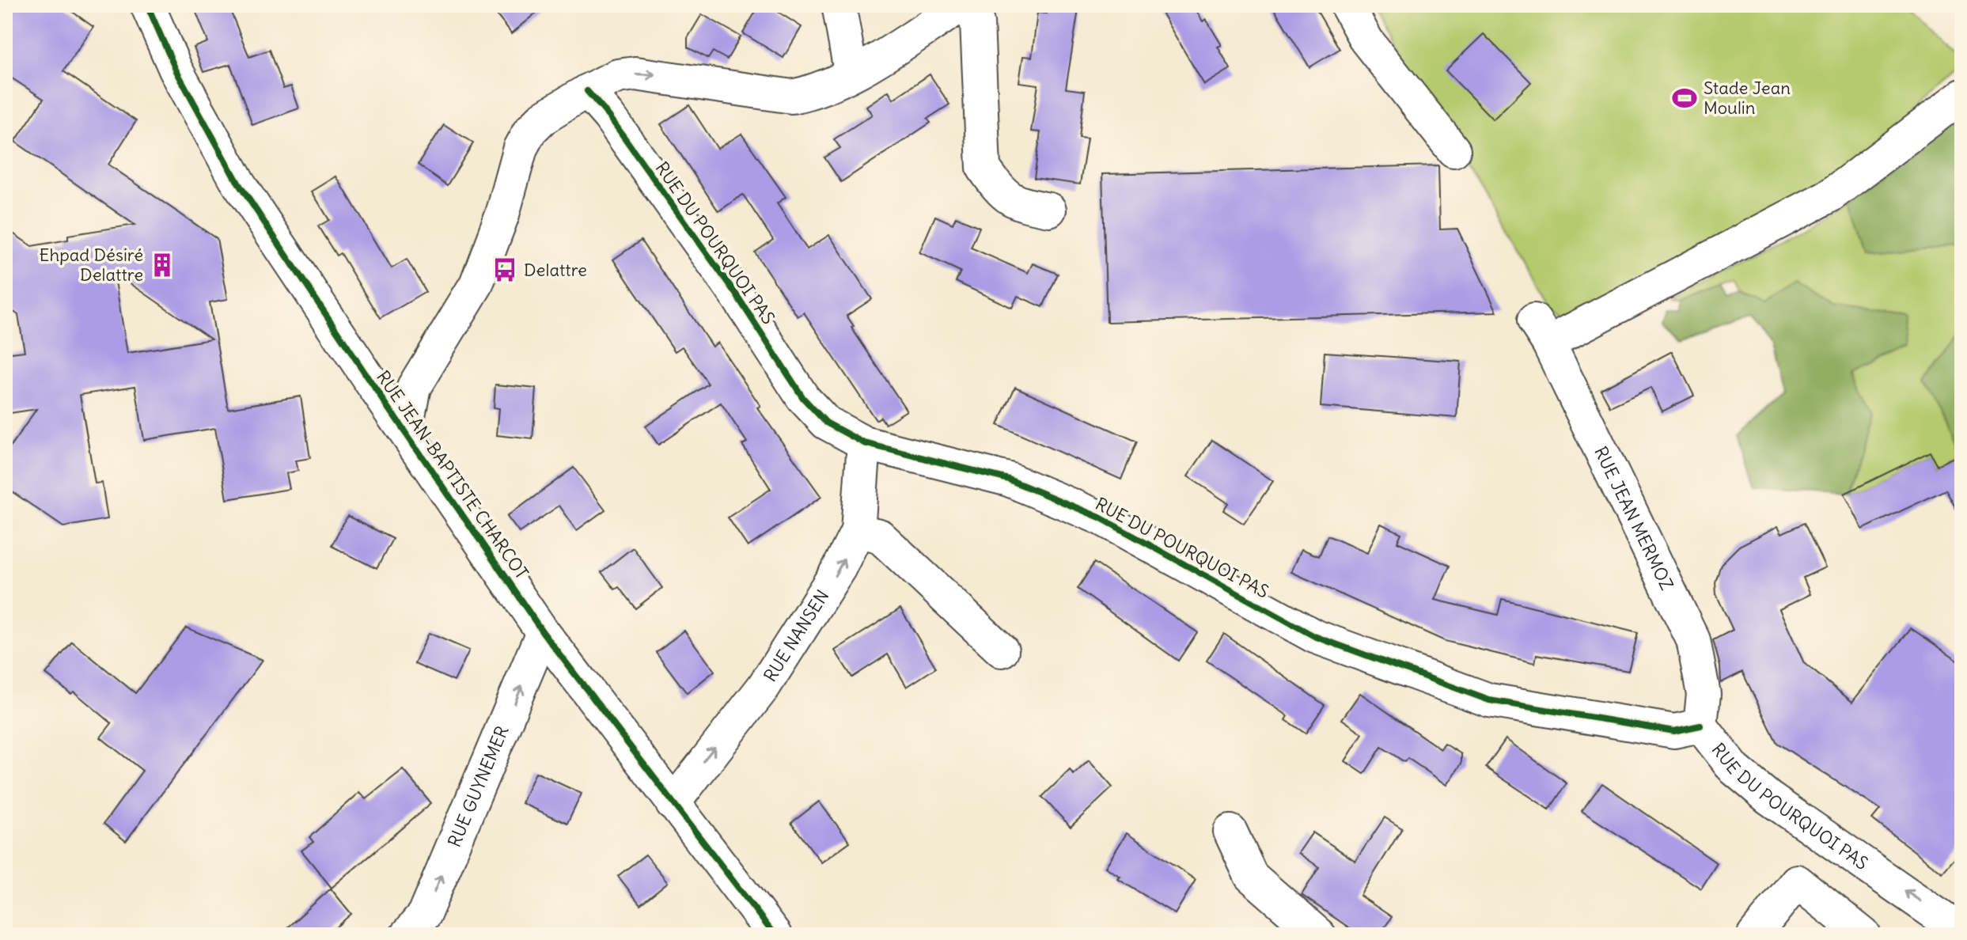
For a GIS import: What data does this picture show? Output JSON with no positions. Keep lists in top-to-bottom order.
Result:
{
  "streets": {
    "street": [
      "RUE DU POURQUOI PAS",
      "RUE JEAN-BAPTISTE CHARCOT",
      "RUE JEAN MERMOZ",
      "RUE NANSEN",
      "RUE GUYNEMER"
    ]
  },
  "crossings": [
    ["RUE DU POURQUOI PAS", "RUE JEAN-BAPTISTE CHARCOT"],
    ["RUE DU POURQUOI PAS", "RUE JEAN MERMOZ"],
    ["RUE DU POURQUOI PAS", "RUE NANSEN"],
    ["RUE JEAN-BAPTISTE CHARCOT", "RUE NANSEN"],
    ["RUE JEAN-BAPTISTE CHARCOT", "RUE GUYNEMER"]
  ],
  "one_way": ["RUE NANSEN", "RUE GUYNEMER"],
  "places": {
    "sports": ["Stade Jean Moulin"],
    "building": ["Ehpad Désiré Delattre"],
    "bus stop": ["Delattre"]
  }
}
